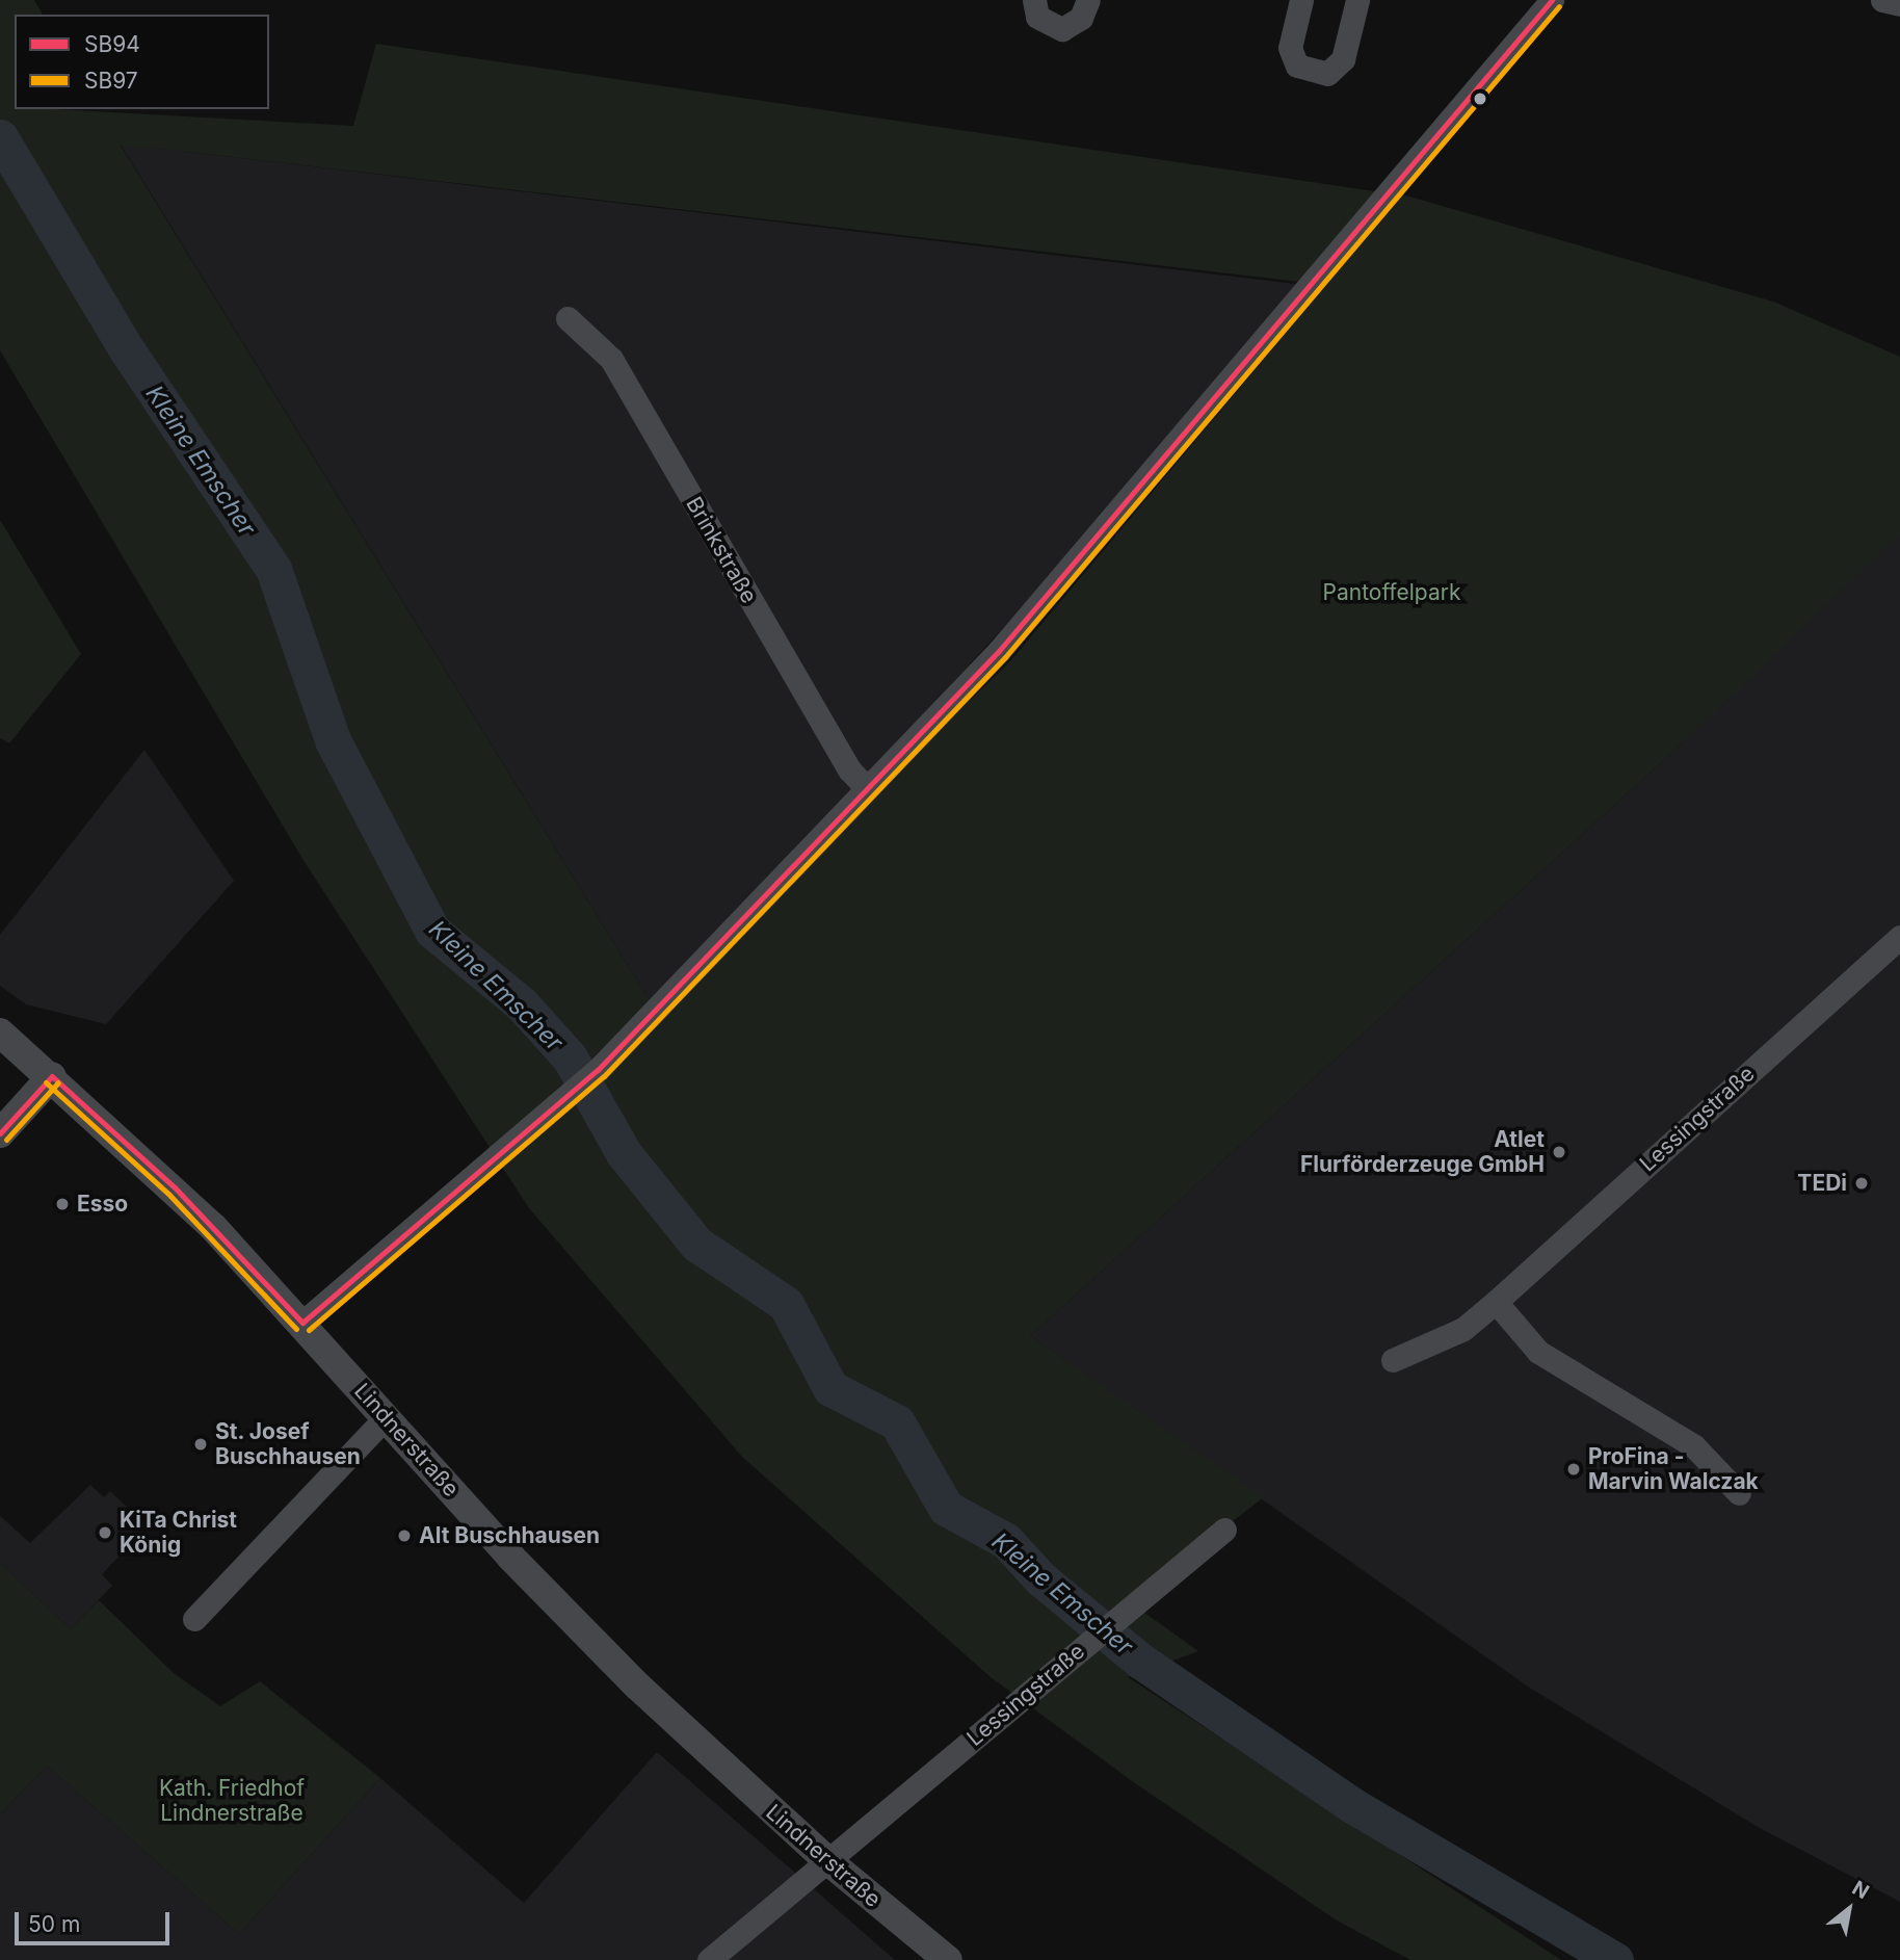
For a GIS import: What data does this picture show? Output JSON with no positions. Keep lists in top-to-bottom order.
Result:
{
  "streets": {
    "street": ["Brinkstraße", "Lessingstraße", "Lindnerstraße"]
  },
  "crossings": [
    ["Lessingstraße", "Lindnerstraße"]
  ],
  "water": ["Kleine Emscher"],
  "parks": ["Pantoffelpark", "Kath. Friedhof Lindnerstraße"],
  "places": [
    "Atlet Flurförderzeuge GmbH",
    "TEDi",
    "Esso",
    "St. Josef Buschhausen",
    "ProFina - Marvin Walczak",
    "KiTa Christ König",
    "Alt Buschhausen"
  ],
  "lines": ["transit line SB94", "transit line SB97"],
  "legend": ["SB94", "SB97"],
  "scale_bar": "50 m",
  "north": "top right"
}
